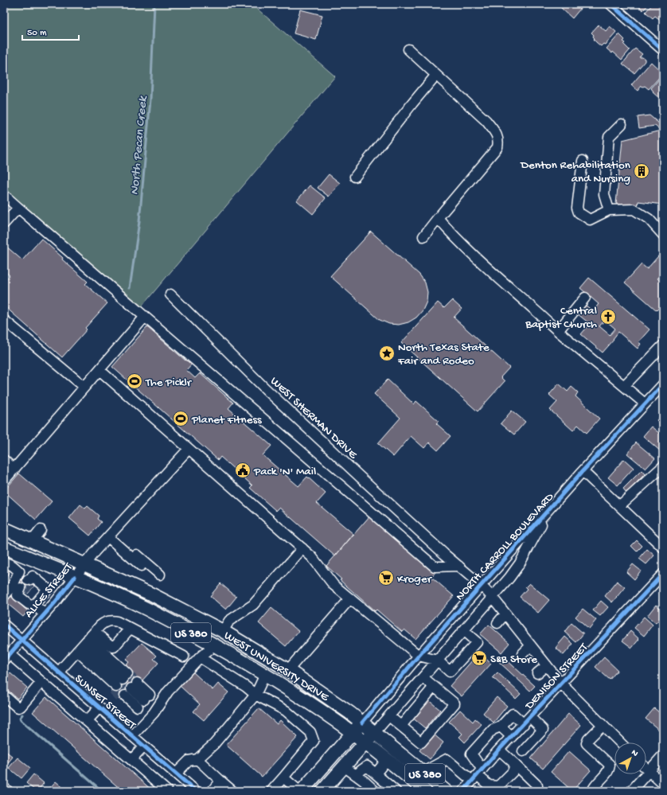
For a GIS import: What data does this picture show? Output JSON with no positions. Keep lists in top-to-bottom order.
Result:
{
  "streets": {
    "main road": ["NORTH CARROLL BOULEVARD", "US 380", "WEST UNIVERSITY DRIVE"],
    "street": [
      "WEST SHERMAN DRIVE",
      "ALICE STREET",
      "DENISON STREET",
      "SUNSET STREET"
    ]
  },
  "crossings": [
    ["WEST SHERMAN DRIVE", "NORTH CARROLL BOULEVARD"],
    ["NORTH CARROLL BOULEVARD", "WEST UNIVERSITY DRIVE"],
    ["ALICE STREET", "WEST UNIVERSITY DRIVE"],
    ["ALICE STREET", "SUNSET STREET"]
  ],
  "water": ["North Pecan Creek"],
  "places": {
    "building": ["Denton Rehabilitation and Nursing"],
    "church": ["Central Baptist Church"],
    "place": ["North Texas State Fair and Rodeo"],
    "sports": ["The Picklr", "Planet Fitness"],
    "public building": ["Pack 'N' Mail"],
    "supermarket": ["Kroger", "S&B Store"]
  },
  "scale_bar": "50 m",
  "north": "top right"
}
